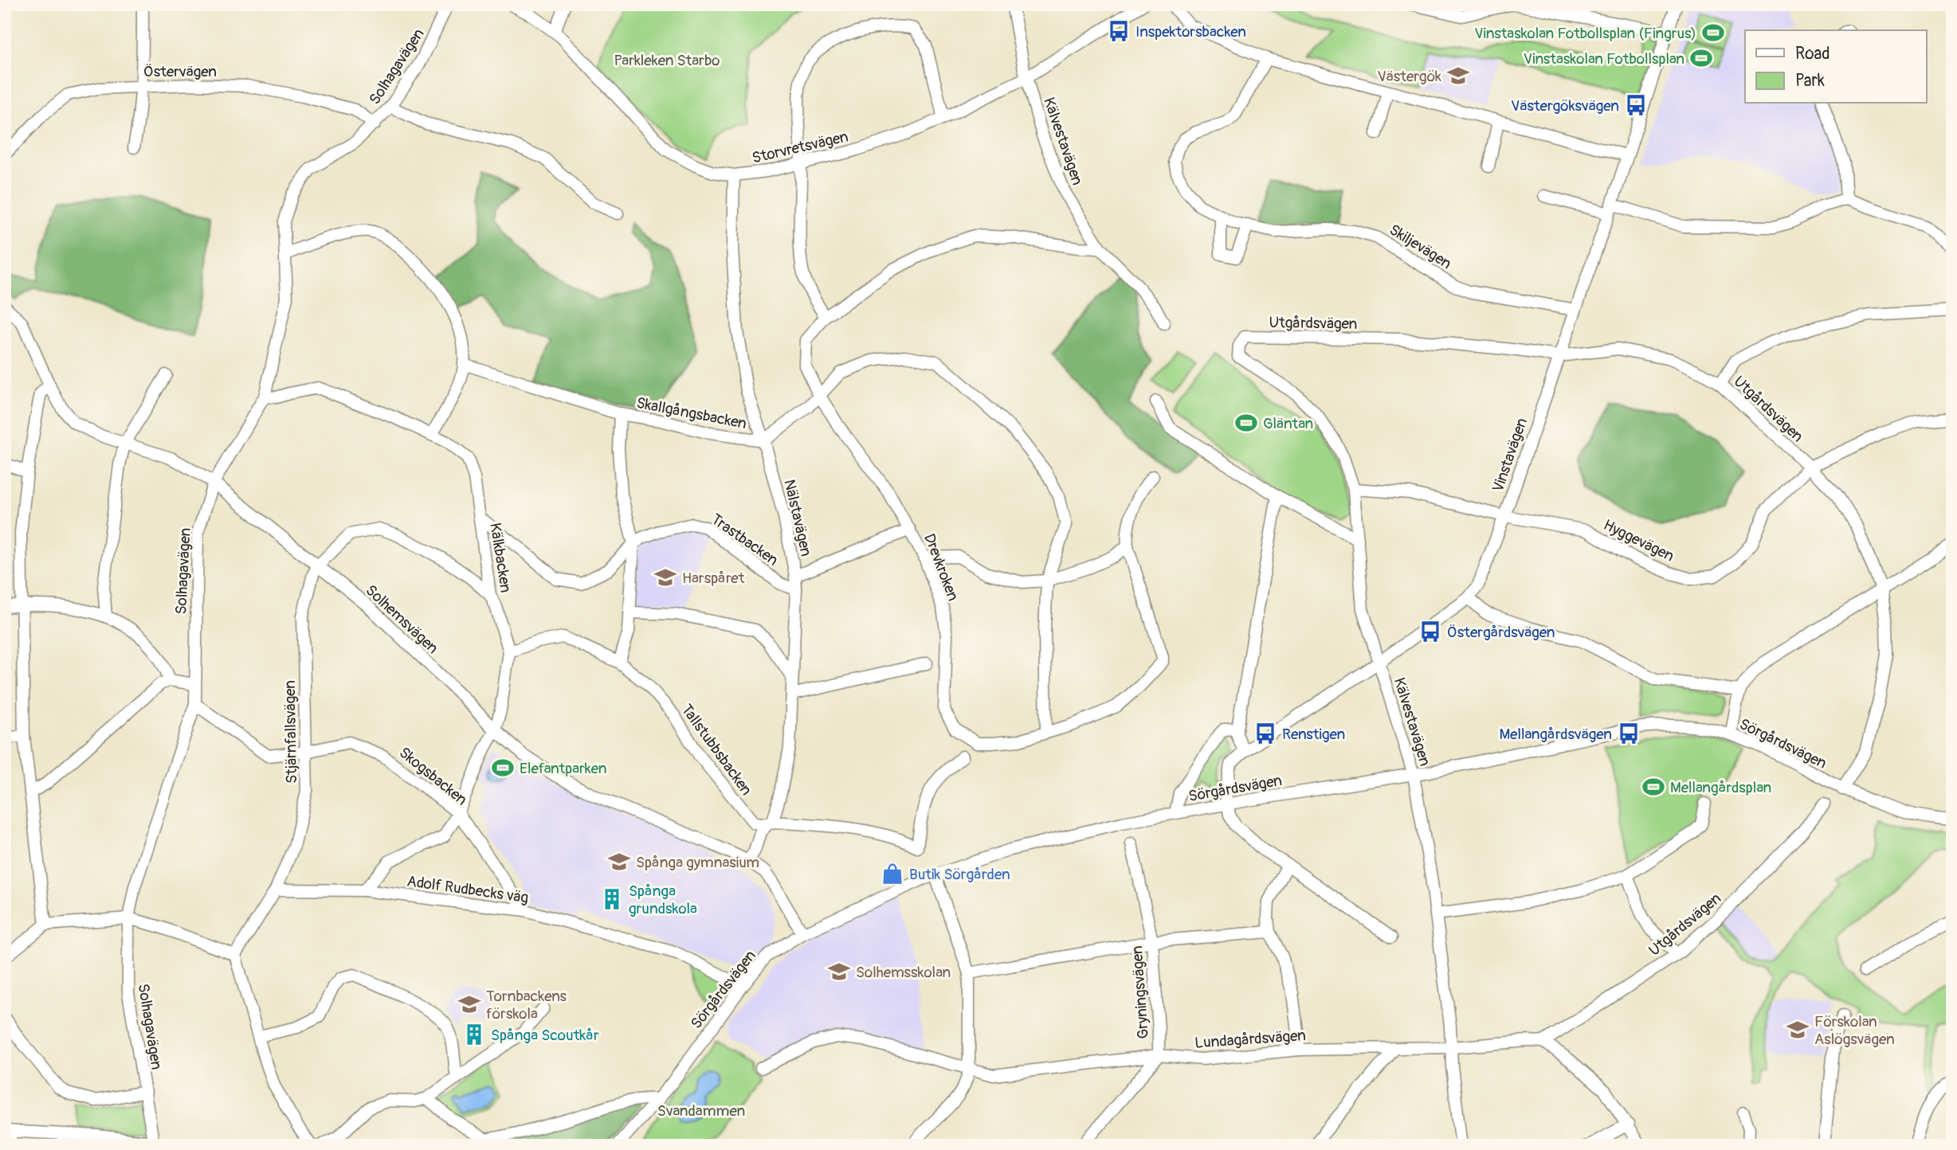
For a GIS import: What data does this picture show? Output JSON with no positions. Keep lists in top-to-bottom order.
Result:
{
  "streets": {
    "street": [
      "Solhagavägen",
      "Östervägen",
      "Kälvestavägen",
      "Storvretsvägen",
      "Skiljevägen",
      "Utgårdsvägen",
      "Skallgångsbacken",
      "Vinstavägen",
      "Nälstavägen",
      "Trastbacken",
      "Hyggevägen",
      "Kälkbacken",
      "Drevkroken",
      "Solhemsvägen",
      "Stjärnfallsvägen",
      "Sörgårdsvägen",
      "Tallstubbsbacken",
      "Skogsbacken",
      "Adolf Rudbecks väg",
      "Gryningsvägen",
      "Lundagårdsvägen"
    ]
  },
  "crossings": [
    ["Solhagavägen", "Östervägen"],
    ["Solhagavägen", "Kälkbacken"],
    ["Solhagavägen", "Solhemsvägen"],
    ["Solhagavägen", "Skogsbacken"],
    ["Kälvestavägen", "Storvretsvägen"],
    ["Kälvestavägen", "Utgårdsvägen"],
    ["Kälvestavägen", "Vinstavägen"],
    ["Kälvestavägen", "Hyggevägen"],
    ["Kälvestavägen", "Drevkroken"],
    ["Kälvestavägen", "Sörgårdsvägen"],
    ["Kälvestavägen", "Lundagårdsvägen"],
    ["Storvretsvägen", "Nälstavägen"],
    ["Skiljevägen", "Vinstavägen"],
    ["Utgårdsvägen", "Vinstavägen"],
    ["Utgårdsvägen", "Hyggevägen"],
    ["Utgårdsvägen", "Sörgårdsvägen"],
    ["Utgårdsvägen", "Lundagårdsvägen"],
    ["Skallgångsbacken", "Nälstavägen"],
    ["Skallgångsbacken", "Drevkroken"],
    ["Vinstavägen", "Hyggevägen"],
    ["Vinstavägen", "Sörgårdsvägen"],
    ["Nälstavägen", "Trastbacken"],
    ["Nälstavägen", "Solhemsvägen"],
    ["Nälstavägen", "Tallstubbsbacken"],
    ["Trastbacken", "Kälkbacken"],
    ["Kälkbacken", "Solhemsvägen"],
    ["Kälkbacken", "Stjärnfallsvägen"],
    ["Kälkbacken", "Tallstubbsbacken"],
    ["Kälkbacken", "Skogsbacken"],
    ["Kälkbacken", "Adolf Rudbecks väg"],
    ["Solhemsvägen", "Stjärnfallsvägen"],
    ["Solhemsvägen", "Sörgårdsvägen"],
    ["Stjärnfallsvägen", "Skogsbacken"],
    ["Stjärnfallsvägen", "Adolf Rudbecks väg"],
    ["Sörgårdsvägen", "Adolf Rudbecks väg"],
    ["Skogsbacken", "Adolf Rudbecks väg"],
    ["Gryningsvägen", "Lundagårdsvägen"]
  ],
  "parks": ["Parkleken Starbo", "Svandammen"],
  "places": {
    "bus stop": [
      "Inspektorsbacken",
      "Västergöksvägen",
      "Östergårdsvägen",
      "Renstigen",
      "Mellangårdsvägen"
    ],
    "sports": [
      "Vinstaskolan Fotbollsplan (Fingrus)",
      "Vinstaskolan Fotbollsplan",
      "Gläntan",
      "Elefantparken",
      "Mellangårdsplan"
    ],
    "school or university": [
      "Västergök",
      "Harspåret",
      "Spånga gymnasium",
      "Solhemsskolan",
      "Tornbackens förskola",
      "Förskolan Aslögsvägen"
    ],
    "shop": ["Butik Sörgården"],
    "building": ["Spånga grundskola", "Spånga Scoutkår"]
  },
  "legend": ["Road", "Park"]
}
